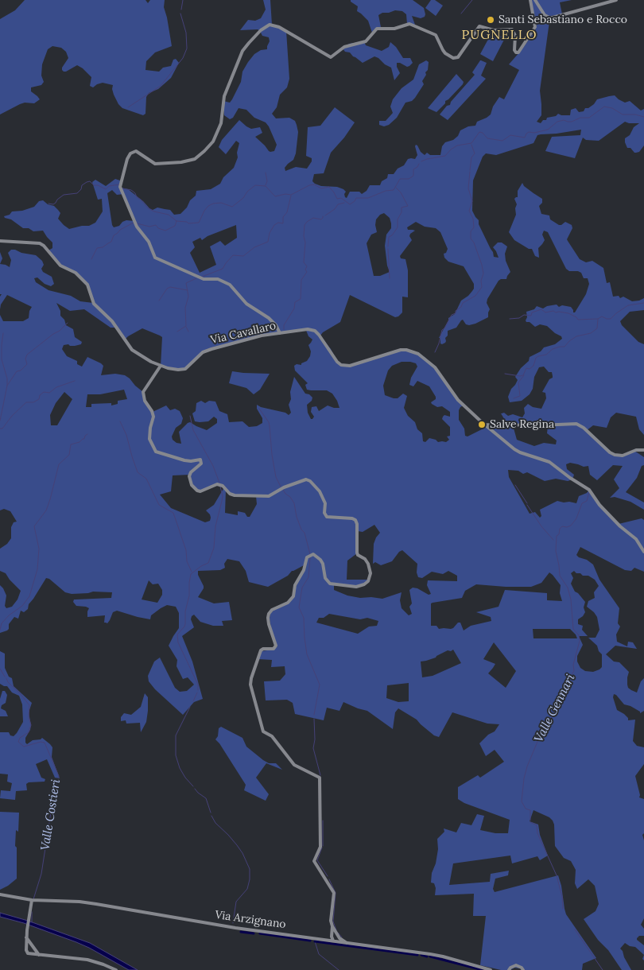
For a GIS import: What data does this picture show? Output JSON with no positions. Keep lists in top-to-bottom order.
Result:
{
  "streets": {
    "street": ["Via Cavallaro", "Via Arzignano"]
  },
  "districts": ["PUGNELLO"],
  "water": ["Valle Gennari", "Valle Costieri"],
  "places": ["Santi Sebastiano e Rocco", "Salve Regina"]
}
